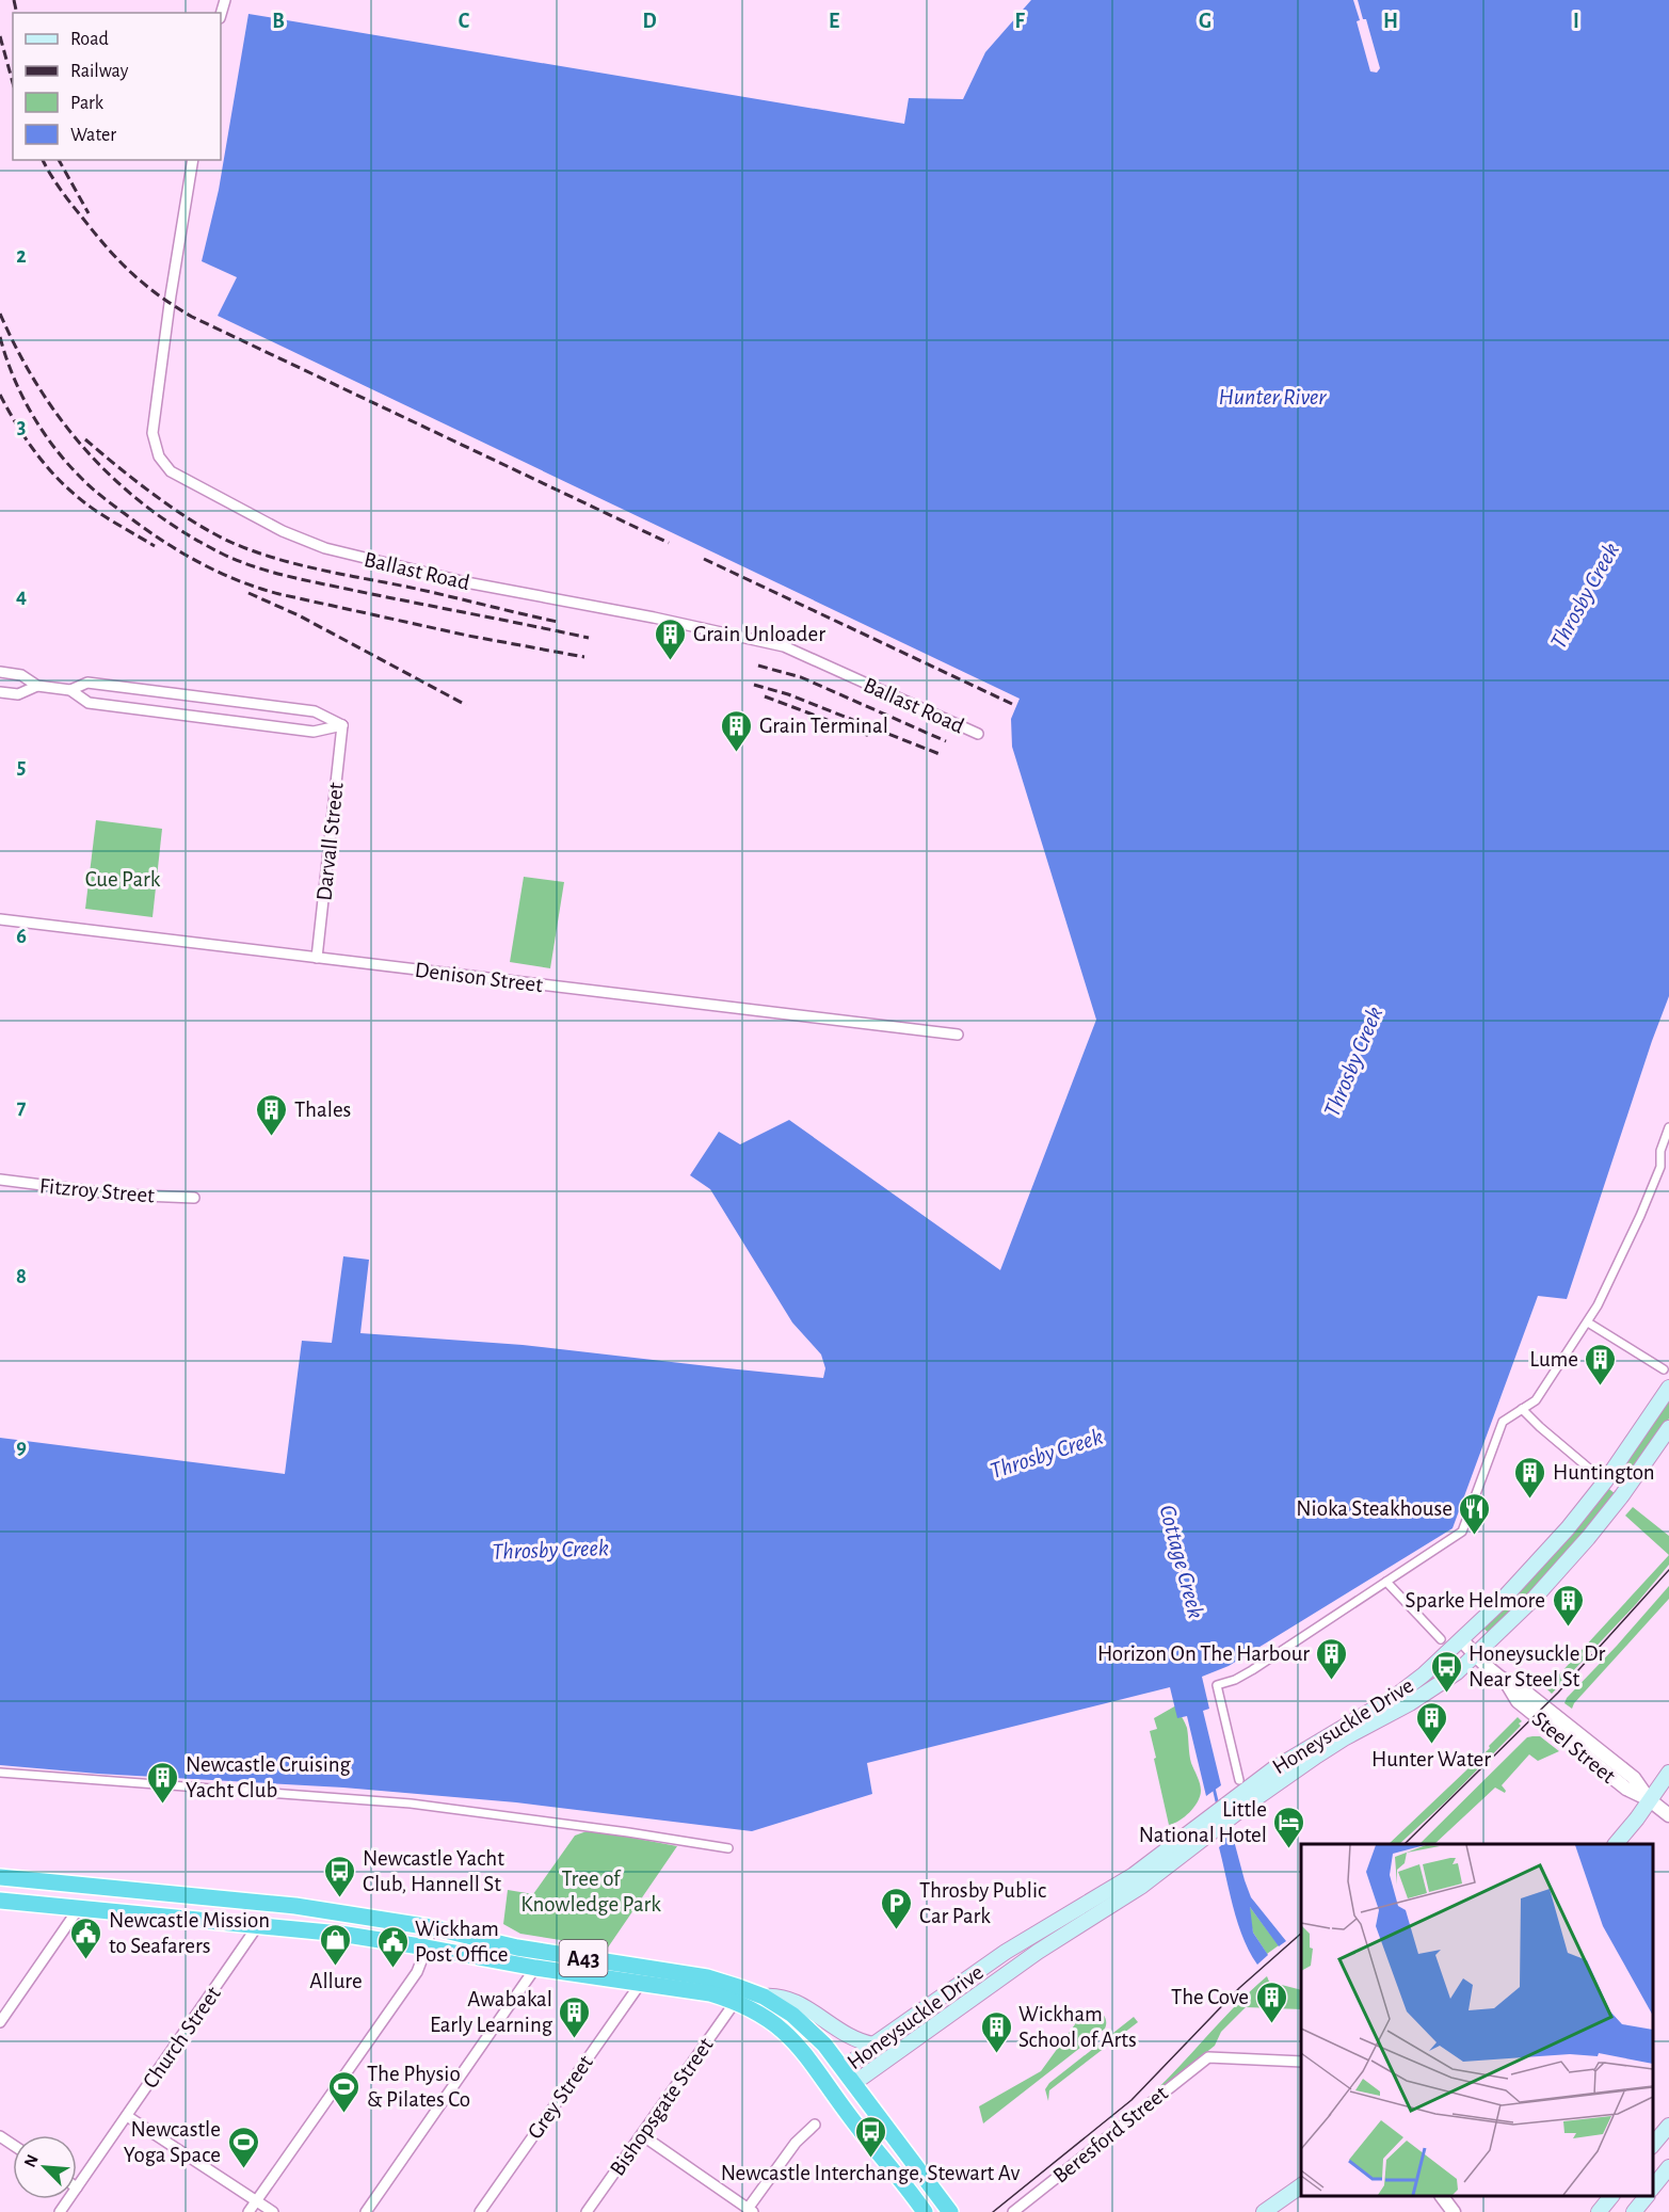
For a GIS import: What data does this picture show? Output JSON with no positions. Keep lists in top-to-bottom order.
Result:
{
  "streets": {
    "highway": ["Honeysuckle Drive", "A43"],
    "street": [
      "Ballast Road",
      "Darvall Street",
      "Denison Street",
      "Fitzroy Street",
      "Steel Street",
      "Church Street",
      "Grey Street",
      "Bishopsgate Street",
      "Beresford Street"
    ]
  },
  "crossings": [
    ["Darvall Street", "Denison Street"],
    ["Honeysuckle Drive", "Steel Street"],
    ["Honeysuckle Drive", "A43"],
    ["A43", "Church Street"],
    ["A43", "Grey Street"],
    ["A43", "Bishopsgate Street"]
  ],
  "water": ["Hunter River", "Throsby Creek", "Cottage Creek"],
  "parks": ["Cue Park", "Tree of Knowledge Park"],
  "places": {
    "building": [
      "Grain Unloader",
      "Grain Terminal",
      "Thales",
      "Lume",
      "Huntington",
      "Sparke Helmore",
      "Horizon On The Harbour",
      "Hunter Water",
      "Newcastle Cruising Yacht Club",
      "The Cove",
      "Awabakal Early Learning",
      "Wickham School of Arts"
    ],
    "restaurant": ["Nioka Steakhouse"],
    "bus stop": ["Honeysuckle Dr Near Steel St", "Newcastle Yacht Club, Hannell St", "Newcastle Interchange, Stewart Av"],
    "hotel": ["Little National Hotel"],
    "parking": ["Throsby Public Car Park"],
    "public building": ["Newcastle Mission to Seafarers", "Wickham Post Office"],
    "shop": ["Allure"],
    "sports": ["The Physio & Pilates Co", "Newcastle Yoga Space"]
  },
  "legend": [
    "Road",
    "Railway",
    "Park",
    "Water"
  ],
  "north": "top left",
  "grid": {
    "columns": [
      "B",
      "C",
      "D",
      "E",
      "F",
      "G",
      "H",
      "I"
    ],
    "rows": [
      "2",
      "3",
      "4",
      "5",
      "6",
      "7",
      "8",
      "9"
    ]
  }
}
